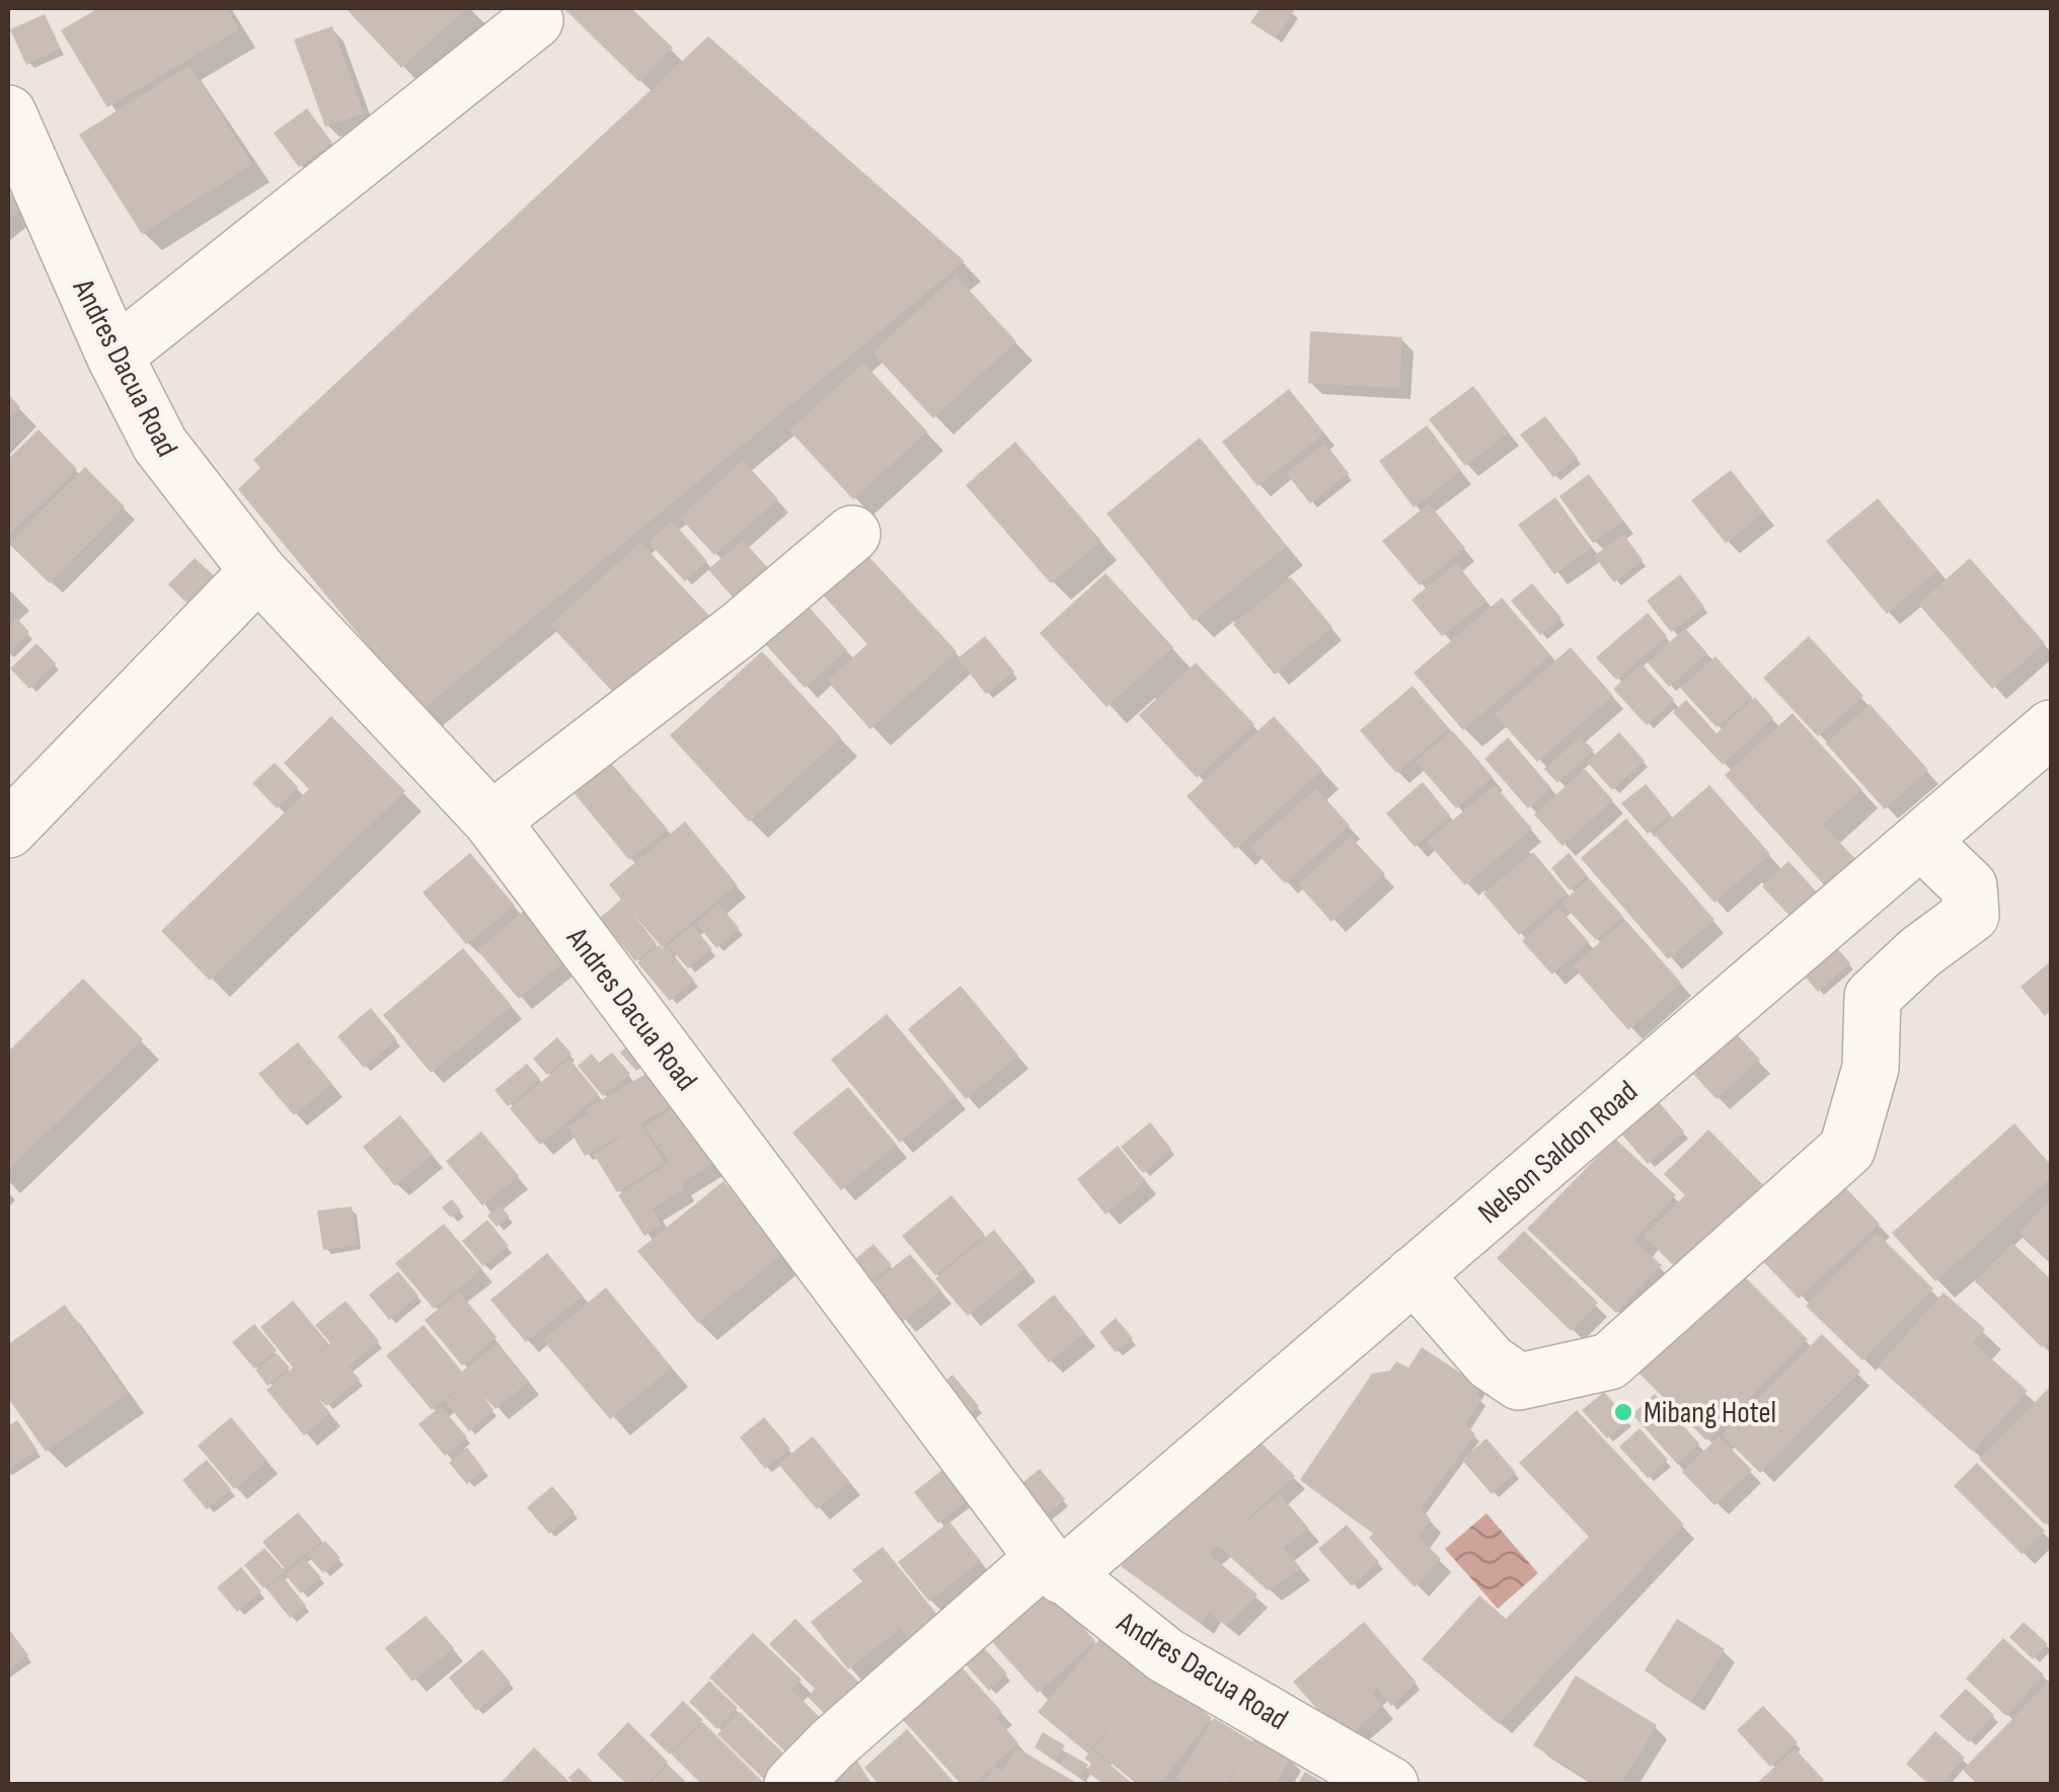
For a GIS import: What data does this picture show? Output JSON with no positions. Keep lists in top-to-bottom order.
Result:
{
  "streets": {
    "street": ["Andres Dacua Road", "Nelson Saldon Road"]
  },
  "crossings": [
    ["Andres Dacua Road", "Nelson Saldon Road"]
  ],
  "places": ["Mibang Hotel"]
}
